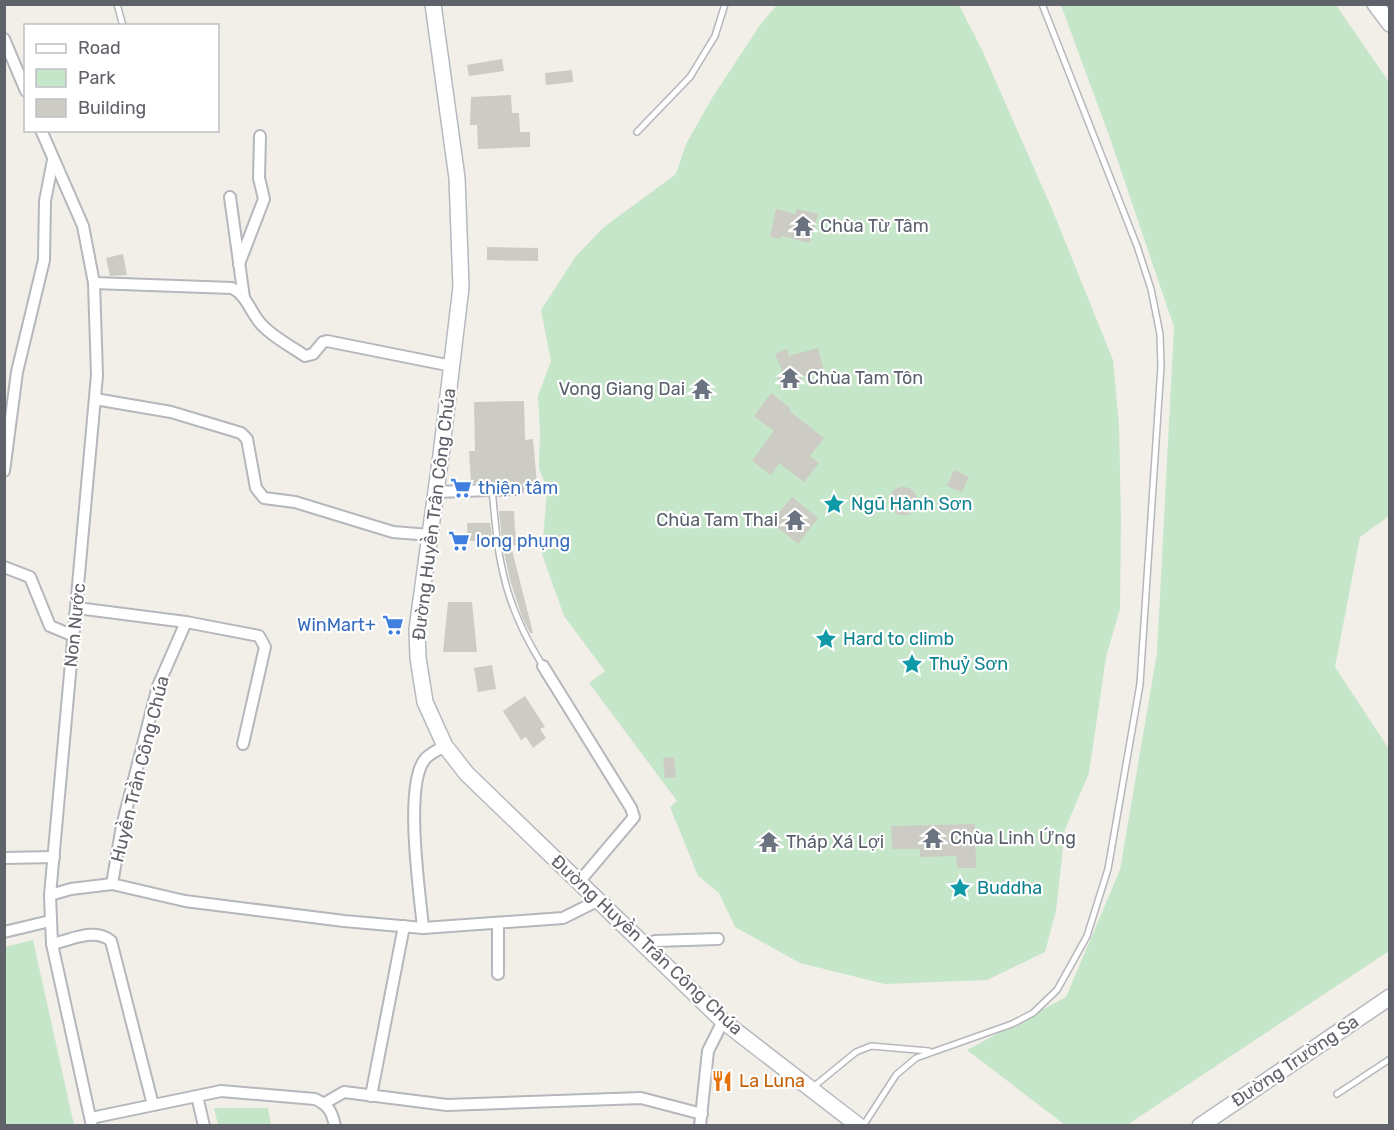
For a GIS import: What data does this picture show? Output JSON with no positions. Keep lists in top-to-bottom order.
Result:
{
  "streets": {
    "street": [
      "Đường Huyền Trân Công Chúa",
      "Non Nước",
      "Huyền Trần Công Chúa",
      "Đường Trường Sa"
    ]
  },
  "places": {
    "temple": [
      "Chùa Từ Tâm",
      "Chùa Tam Tôn",
      "Vong Giang Dai",
      "Chùa Tam Thai",
      "Chùa Linh Ứng",
      "Tháp Xá Lợi"
    ],
    "supermarket": ["thiện tâm", "long phụng", "WinMart+"],
    "place": [
      "Ngũ Hành Sơn",
      "Hard to climb",
      "Thuỷ Sơn",
      "Buddha"
    ],
    "restaurant": ["La Luna"]
  },
  "legend": ["Road", "Park", "Building"]
}
